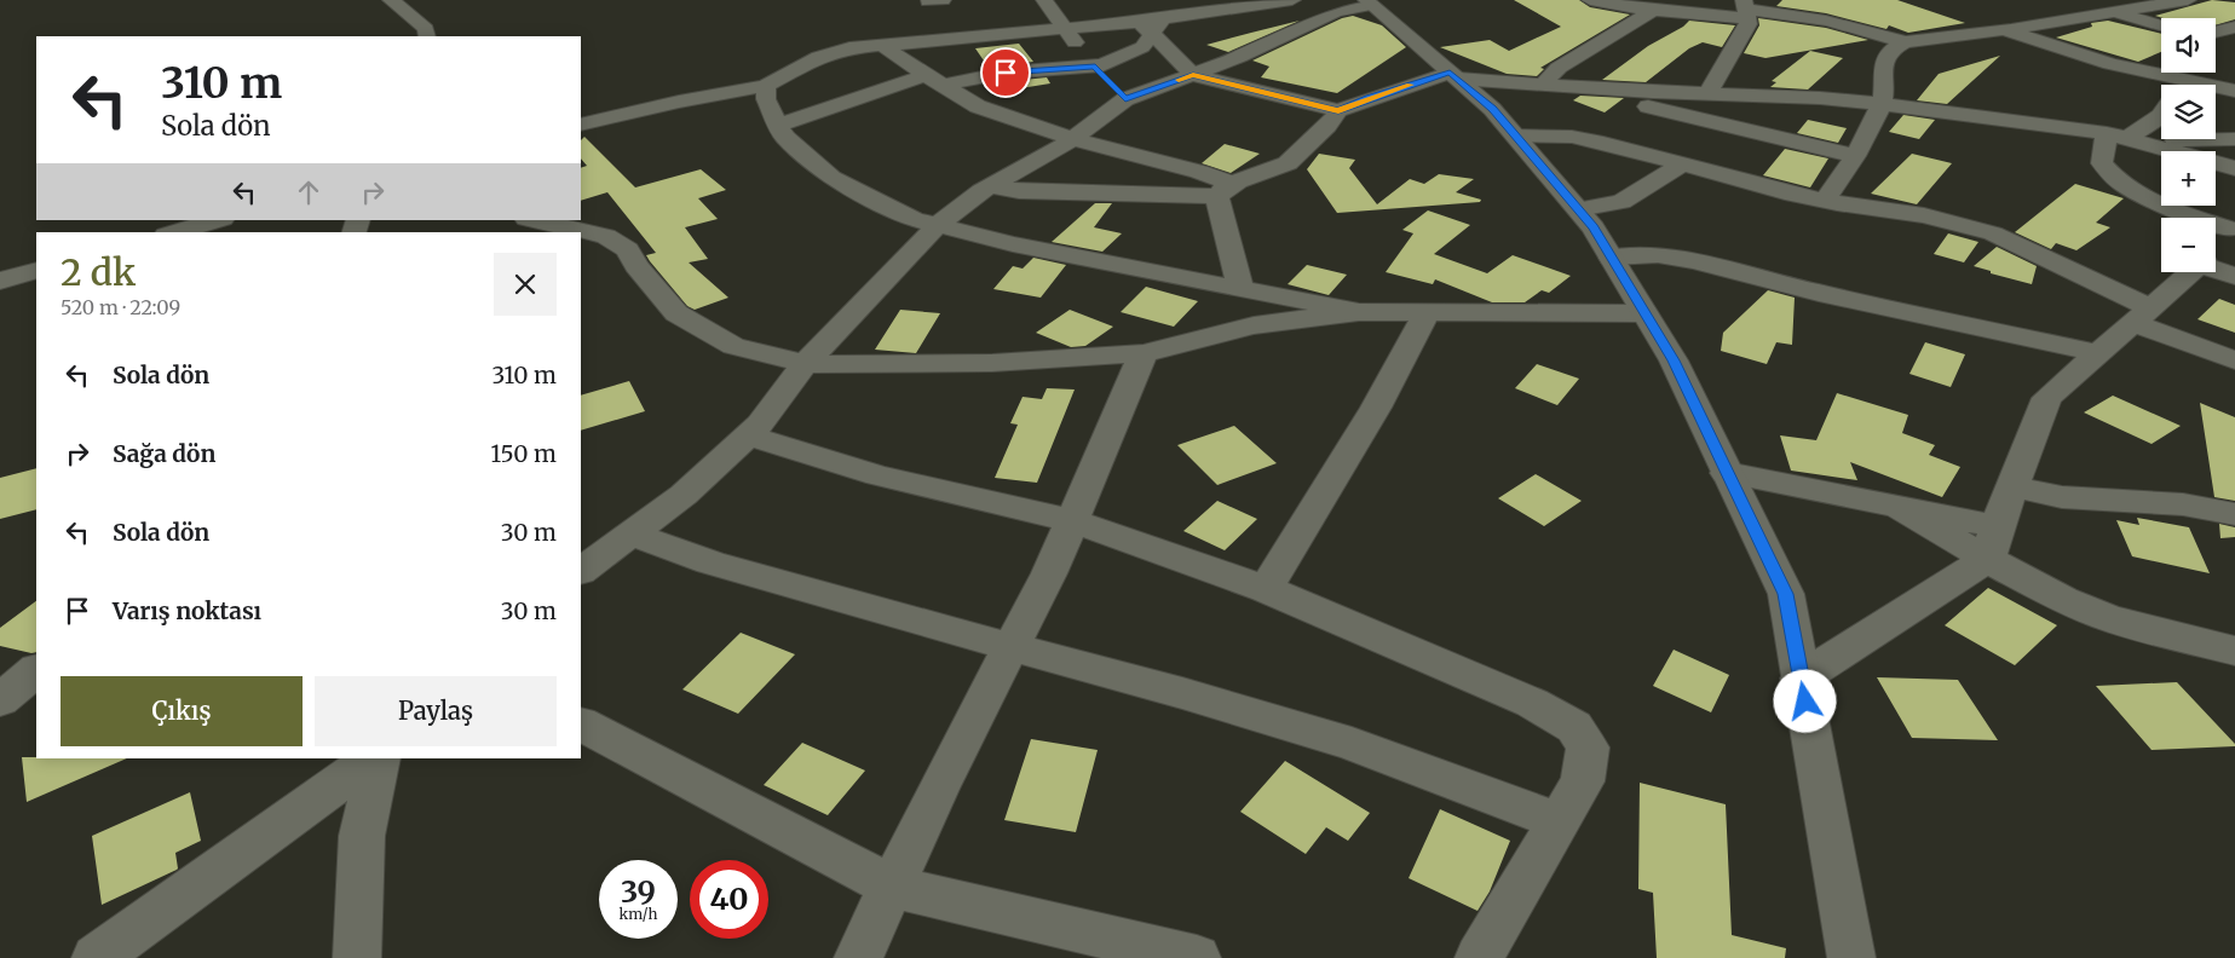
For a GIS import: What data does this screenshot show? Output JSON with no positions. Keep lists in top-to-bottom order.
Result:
{
  "page": {
    "map_buttons": ["+", "−"],
    "turn": ["310 m", "Sola dön"],
    "heading": ["2 dk", "520 m · 22:09"],
    "list": [
      {
        "name": "Sola dön",
        "value": "310 m"
      },
      {
        "name": "Sağa dön",
        "value": "150 m"
      },
      {
        "name": "Sola dön",
        "value": "30 m"
      },
      {
        "name": "Varış noktası",
        "value": "30 m"
      }
    ],
    "buttons": ["Çıkış", "Paylaş"],
    "speed": "39 km/h",
    "limit": "40"
  }
}
